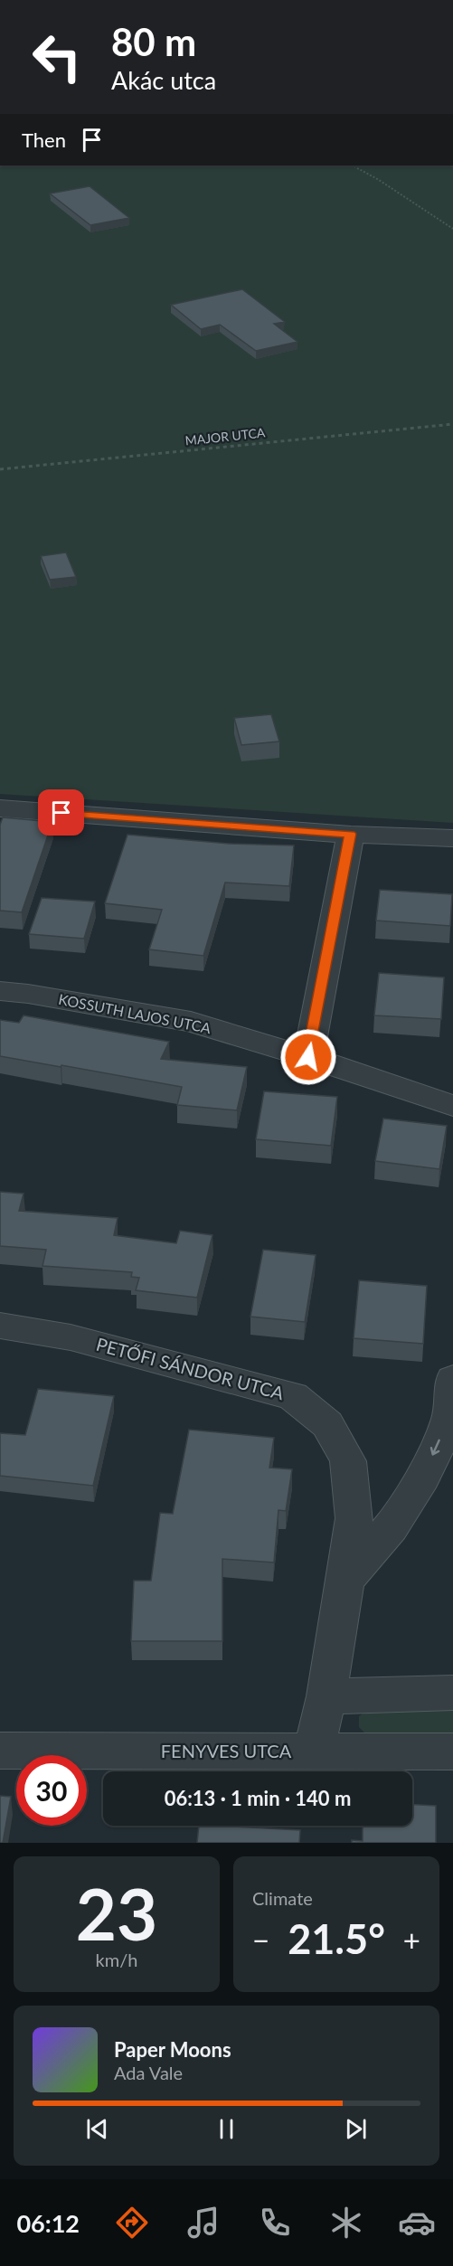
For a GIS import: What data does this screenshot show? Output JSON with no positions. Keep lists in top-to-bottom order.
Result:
{
  "streets": {
    "street": ["KOSSUTH LAJOS UTCA", "PETŐFI SÁNDOR UTCA", "FENYVES UTCA"],
    "path": ["MAJOR UTCA"]
  },
  "crossings": [
    ["PETŐFI SÁNDOR UTCA", "FENYVES UTCA"]
  ],
  "page": {
    "turn": ["80 m", "Akác utca"],
    "then": "Then",
    "limit": "30",
    "trip": "06:13 · 1 min · 140 m",
    "tile": [
      ["23", "km/h"],
      "Climate"
    ],
    "heat": ["−", "21.5°", "+"],
    "song": ["Paper Moons", "Ada Vale"],
    "tabs": "06:12"
  }
}
